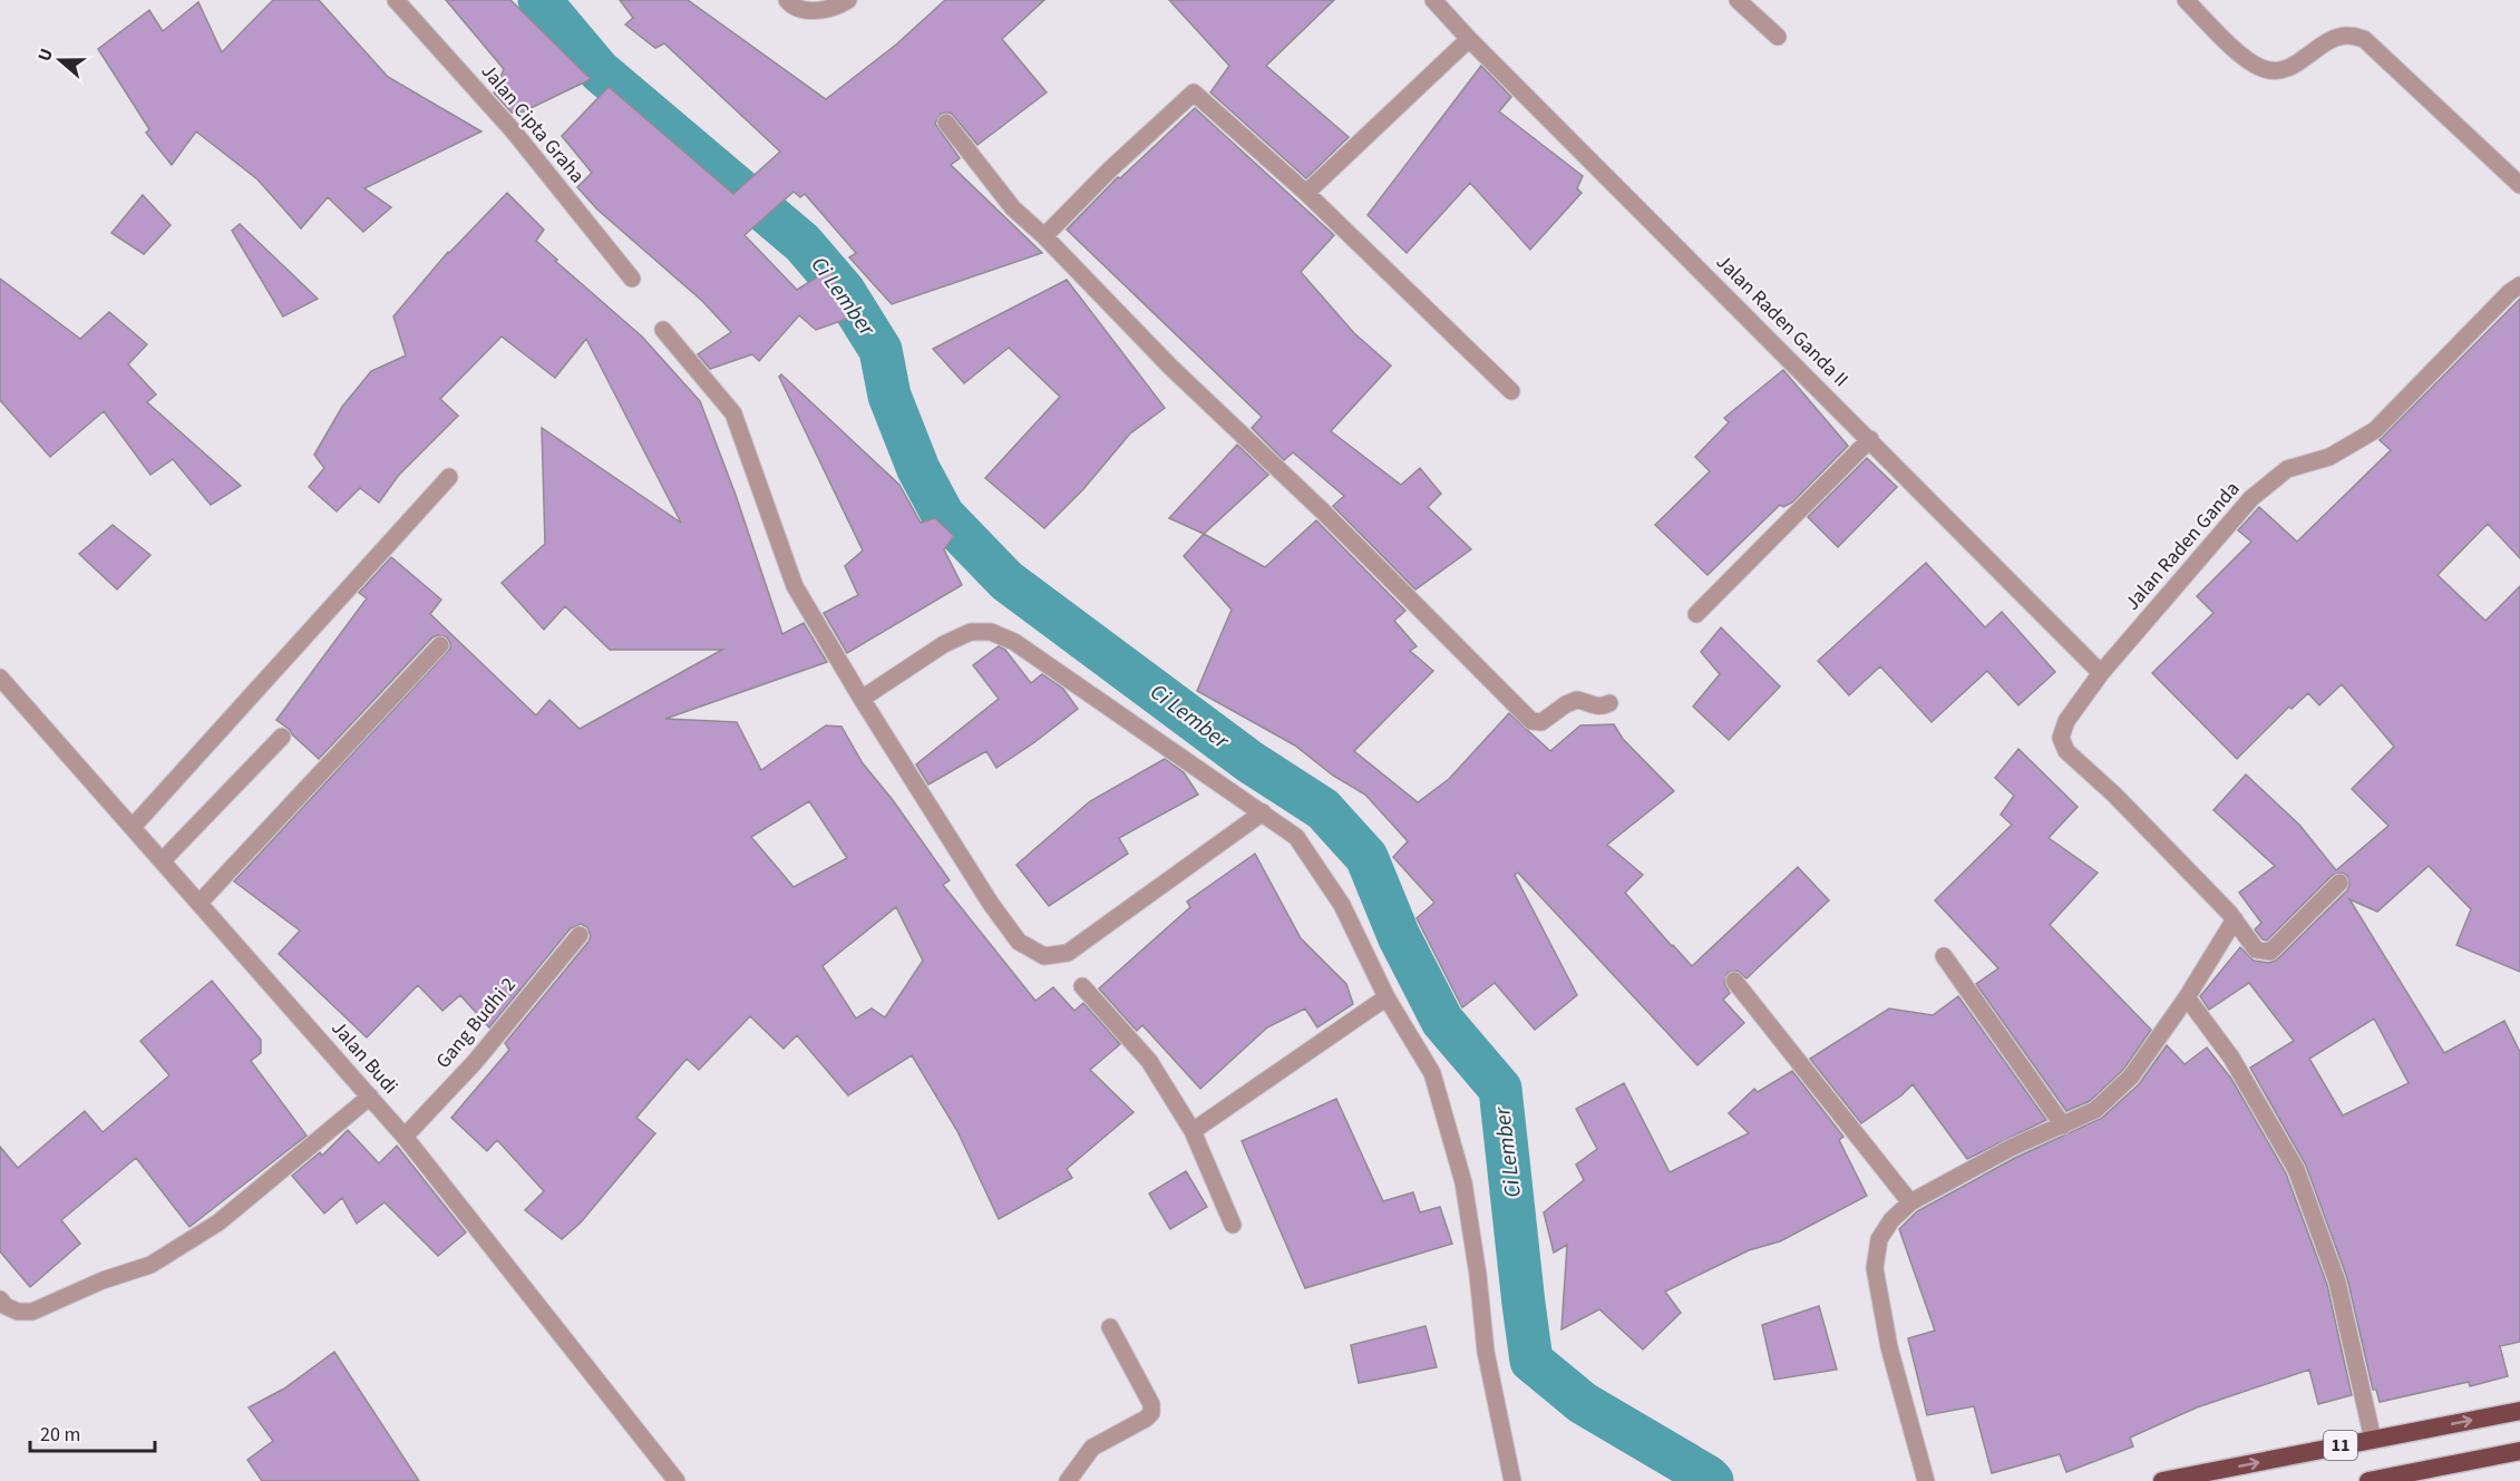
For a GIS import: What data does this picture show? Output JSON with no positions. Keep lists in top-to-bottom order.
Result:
{
  "streets": {
    "highway": ["11"],
    "street": [
      "Jalan Cipta Graha",
      "Jalan Raden Ganda II",
      "Jalan Raden Ganda",
      "Gang Budhi 2",
      "Jalan Budi"
    ]
  },
  "crossings": [
    ["Jalan Raden Ganda II", "Jalan Raden Ganda"],
    ["Gang Budhi 2", "Jalan Budi"]
  ],
  "water": ["Ci Lember"],
  "scale_bar": "20 m",
  "north": "left"
}
